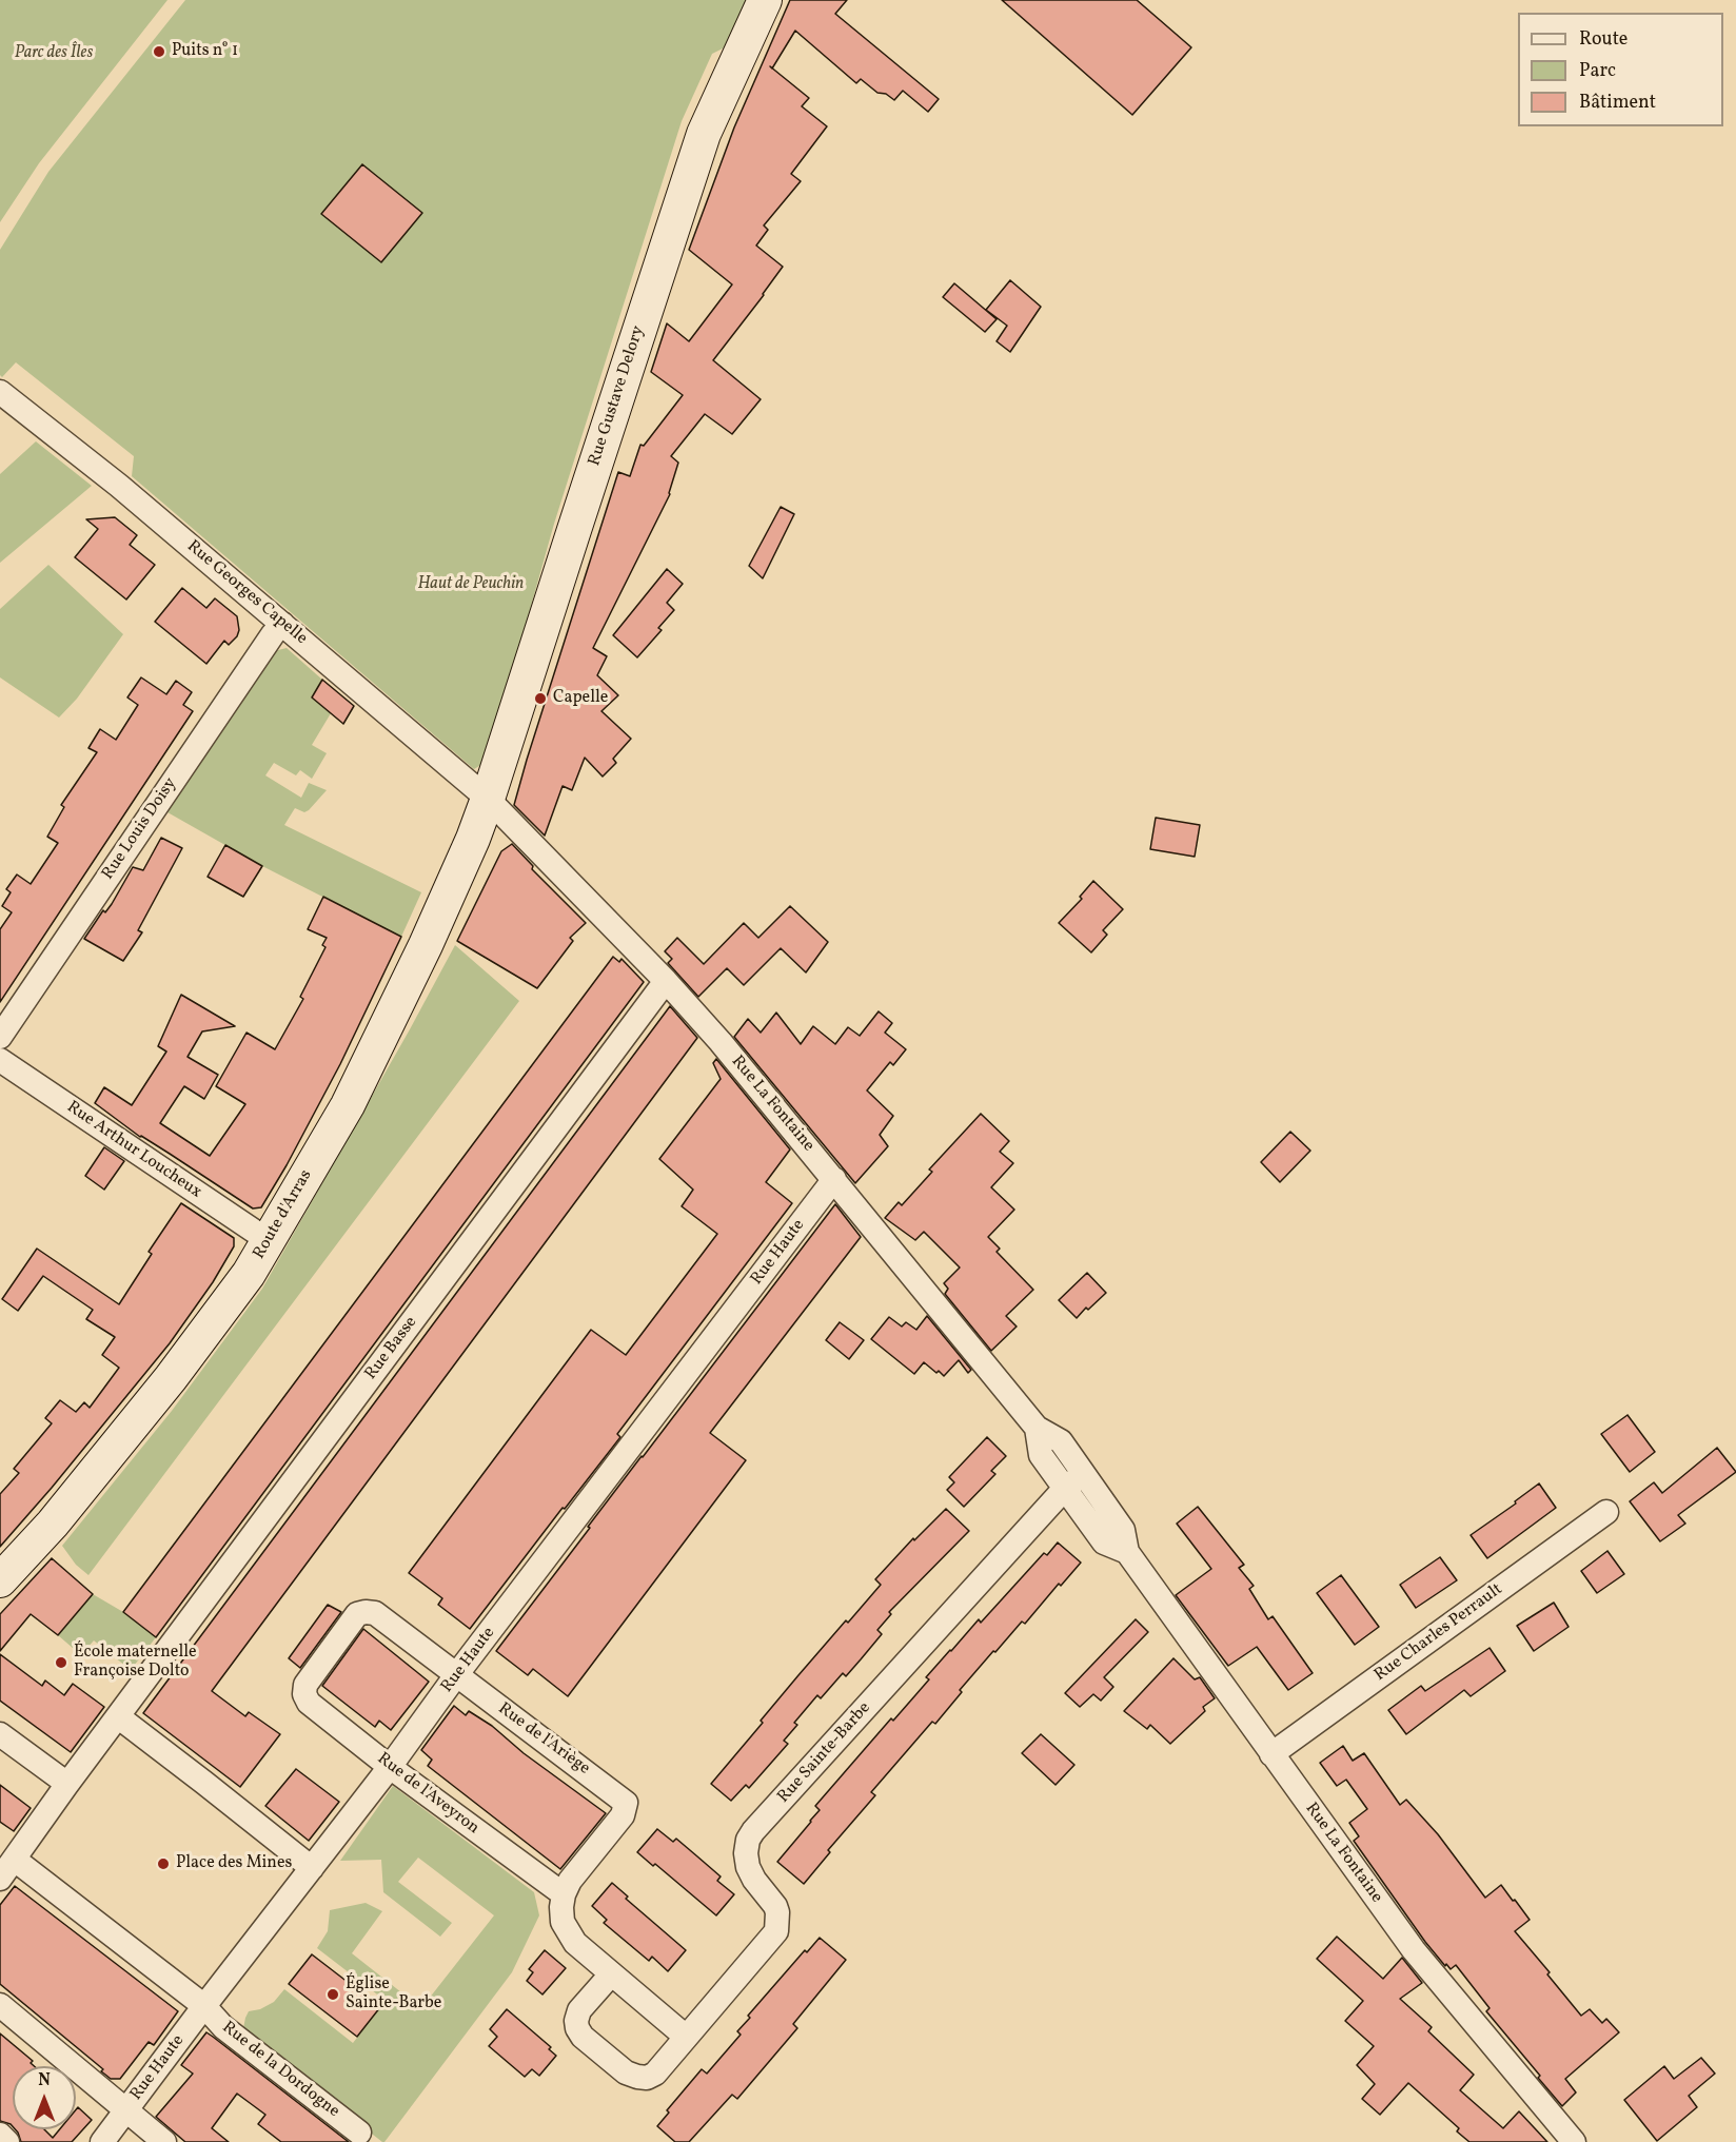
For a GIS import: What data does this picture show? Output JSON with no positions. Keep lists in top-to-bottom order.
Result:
{
  "streets": {
    "main road": ["Rue Gustave Delory", "Route d'Arras"],
    "street": [
      "Rue Georges Capelle",
      "Rue Louis Doisy",
      "Rue La Fontaine",
      "Rue Arthur Loucheux",
      "Rue Haute",
      "Rue Basse",
      "Rue Charles Perrault",
      "Rue de l'Ariège",
      "Rue Sainte-Barbe",
      "Rue de l'Aveyron",
      "Rue de la Dordogne"
    ]
  },
  "crossings": [
    ["Rue Gustave Delory", "Rue Georges Capelle"],
    ["Rue Gustave Delory", "Rue La Fontaine"],
    ["Rue Gustave Delory", "Route d'Arras"],
    ["Rue Georges Capelle", "Rue Louis Doisy"],
    ["Rue Georges Capelle", "Rue La Fontaine"],
    ["Rue Georges Capelle", "Route d'Arras"],
    ["Rue La Fontaine", "Route d'Arras"],
    ["Rue La Fontaine", "Rue Haute"],
    ["Rue La Fontaine", "Rue Basse"],
    ["Rue La Fontaine", "Rue Charles Perrault"],
    ["Rue La Fontaine", "Rue Sainte-Barbe"],
    ["Rue Arthur Loucheux", "Route d'Arras"],
    ["Rue Haute", "Rue de l'Ariège"],
    ["Rue Haute", "Rue de l'Aveyron"],
    ["Rue Haute", "Rue de la Dordogne"],
    ["Rue de l'Ariège", "Rue de l'Aveyron"]
  ],
  "parks": ["Parc des Îles", "Haut de Peuchin"],
  "places": [
    "Puits n° 1",
    "Capelle",
    "École maternelle Françoise Dolto",
    "Place des Mines",
    "Église Sainte-Barbe"
  ],
  "legend": ["Route", "Parc", "Bâtiment"],
  "north": "top"
}
